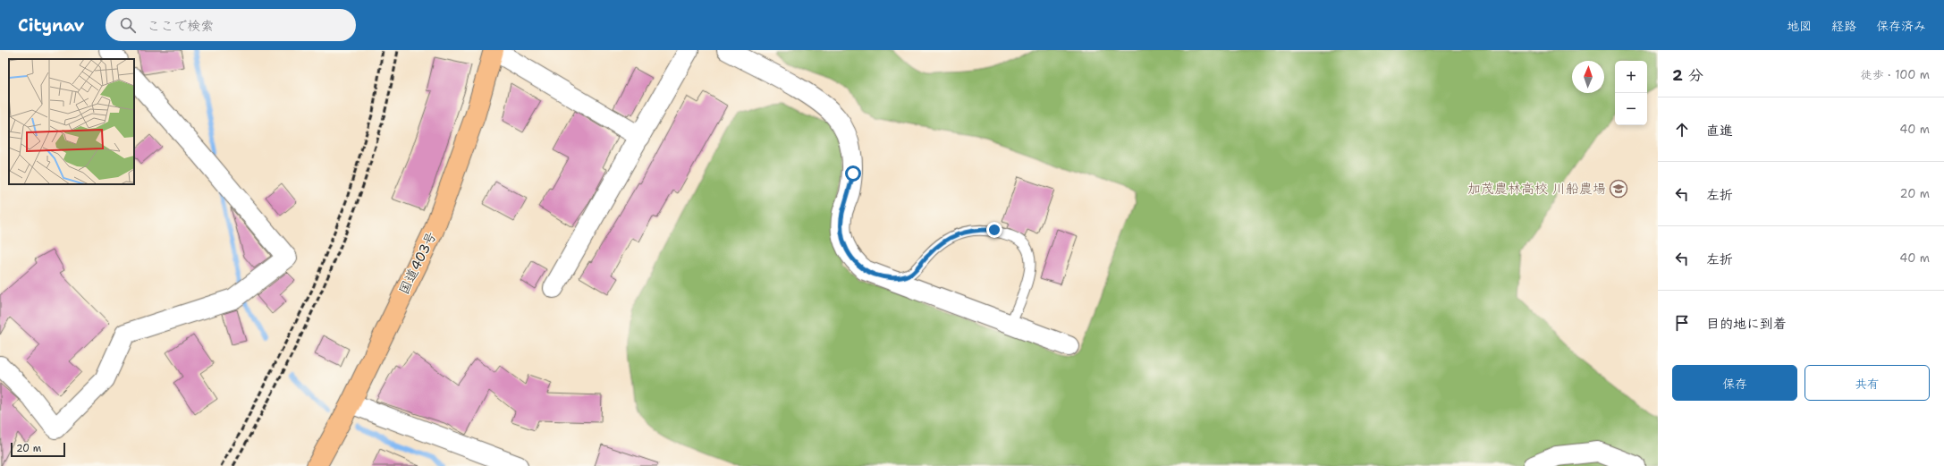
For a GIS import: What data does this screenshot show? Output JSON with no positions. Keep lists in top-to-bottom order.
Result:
{
  "streets": {
    "highway": ["国道403号"]
  },
  "places": {
    "school or university": ["加茂農林高校 川船農場"]
  },
  "scale_bar": "20 m",
  "north": "top",
  "page": {
    "header": "Citynav",
    "search": "ここで検索",
    "nav": ["地図", "経路", "保存済み"],
    "heading": ["2 分", "徒歩 · 100 m"],
    "map_buttons": ["+", "−"],
    "list": [
      ["直進", "40 m"],
      ["左折", "20 m"],
      ["左折", "40 m"],
      "目的地に到着"
    ],
    "buttons": ["保存", "共有"],
    "scale": "20 m"
  }
}
